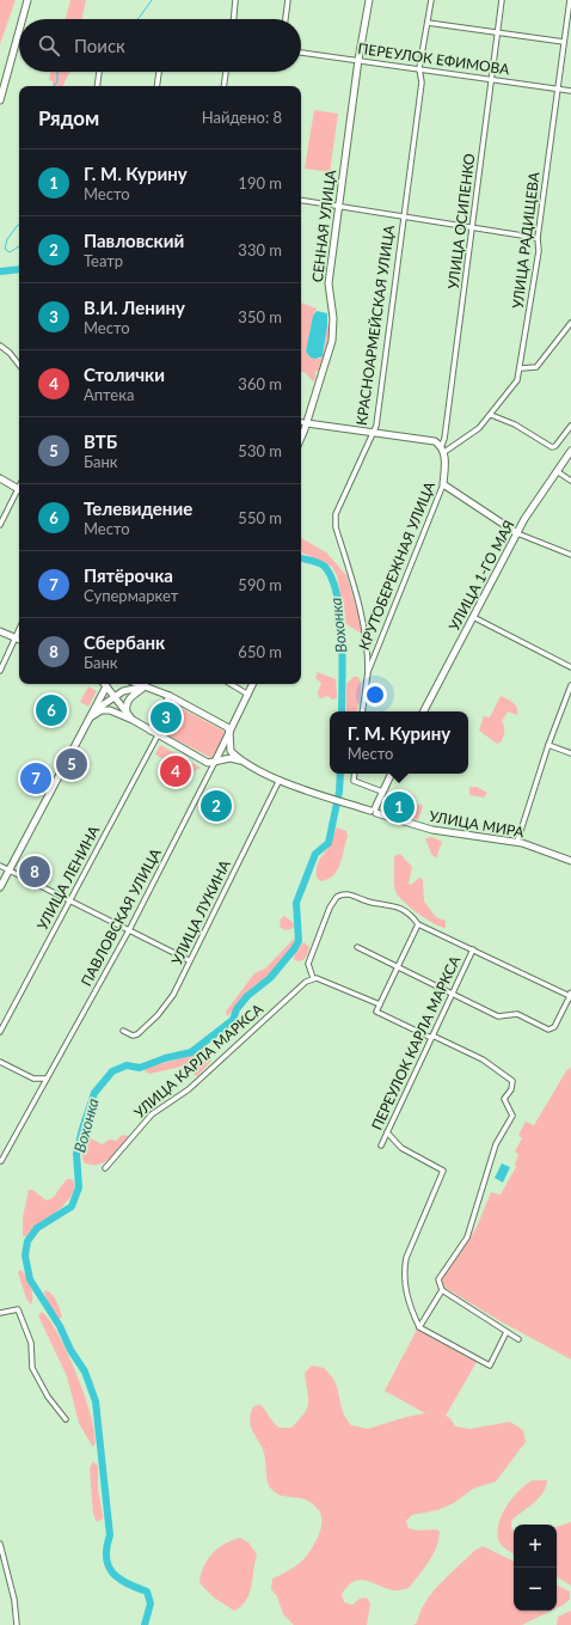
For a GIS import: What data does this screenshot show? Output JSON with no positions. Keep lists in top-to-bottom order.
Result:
{
  "streets": {
    "street": [
      "ПЕРЕУЛОК ЕФИМОВА",
      "УЛИЦА ОСИПЕНКО",
      "СЕННАЯ УЛИЦА",
      "УЛИЦА РАДИЩЕВА",
      "КРАСНОАРМЕЙСКАЯ УЛИЦА",
      "КРУТОБЕРЕЖНАЯ УЛИЦА",
      "УЛИЦА 1-ГО МАЯ",
      "УЛИЦА МИРА",
      "УЛИЦА ЛЕНИНА",
      "УЛИЦА ЛУКИНА",
      "ПАВЛОВСКАЯ УЛИЦА",
      "ПЕРЕУЛОК КАРЛА МАРКСА",
      "УЛИЦА КАРЛА МАРКСА"
    ]
  },
  "crossings": [
    ["ПЕРЕУЛОК ЕФИМОВА", "УЛИЦА ОСИПЕНКО"],
    ["ПЕРЕУЛОК ЕФИМОВА", "СЕННАЯ УЛИЦА"],
    ["ПЕРЕУЛОК ЕФИМОВА", "УЛИЦА РАДИЩЕВА"],
    ["ПЕРЕУЛОК ЕФИМОВА", "КРАСНОАРМЕЙСКАЯ УЛИЦА"],
    ["УЛИЦА ОСИПЕНКО", "УЛИЦА РАДИЩЕВА"],
    ["УЛИЦА ОСИПЕНКО", "КРУТОБЕРЕЖНАЯ УЛИЦА"],
    ["УЛИЦА РАДИЩЕВА", "КРУТОБЕРЕЖНАЯ УЛИЦА"],
    ["КРАСНОАРМЕЙСКАЯ УЛИЦА", "КРУТОБЕРЕЖНАЯ УЛИЦА"],
    ["УЛИЦА МИРА", "УЛИЦА ЛУКИНА"]
  ],
  "water": ["Вохонка"],
  "page": {
    "search": "Поиск",
    "heading": ["Рядом", "Найдено: 8"],
    "list": [
      {
        "mark": "1",
        "name": "Г. М. Курину",
        "note": "Место",
        "value": "190 m"
      },
      {
        "mark": "2",
        "name": "Павловский",
        "note": "Театр",
        "value": "330 m"
      },
      {
        "mark": "3",
        "name": "В.И. Ленину",
        "note": "Место",
        "value": "350 m"
      },
      {
        "mark": "4",
        "name": "Столички",
        "note": "Аптека",
        "value": "360 m"
      },
      {
        "mark": "5",
        "name": "ВТБ",
        "note": "Банк",
        "value": "530 m"
      },
      {
        "mark": "6",
        "name": "Телевидение",
        "note": "Место",
        "value": "550 m"
      },
      {
        "mark": "7",
        "name": "Пятёрочка",
        "note": "Супермаркет",
        "value": "590 m"
      },
      {
        "mark": "8",
        "name": "Сбербанк",
        "note": "Банк",
        "value": "650 m"
      }
    ],
    "pins": [
      "6",
      "3",
      "5",
      "4",
      "7",
      "2",
      "1",
      "8"
    ],
    "popup": ["Г. М. Курину", "Место"],
    "map_buttons": ["+", "−"]
  }
}
